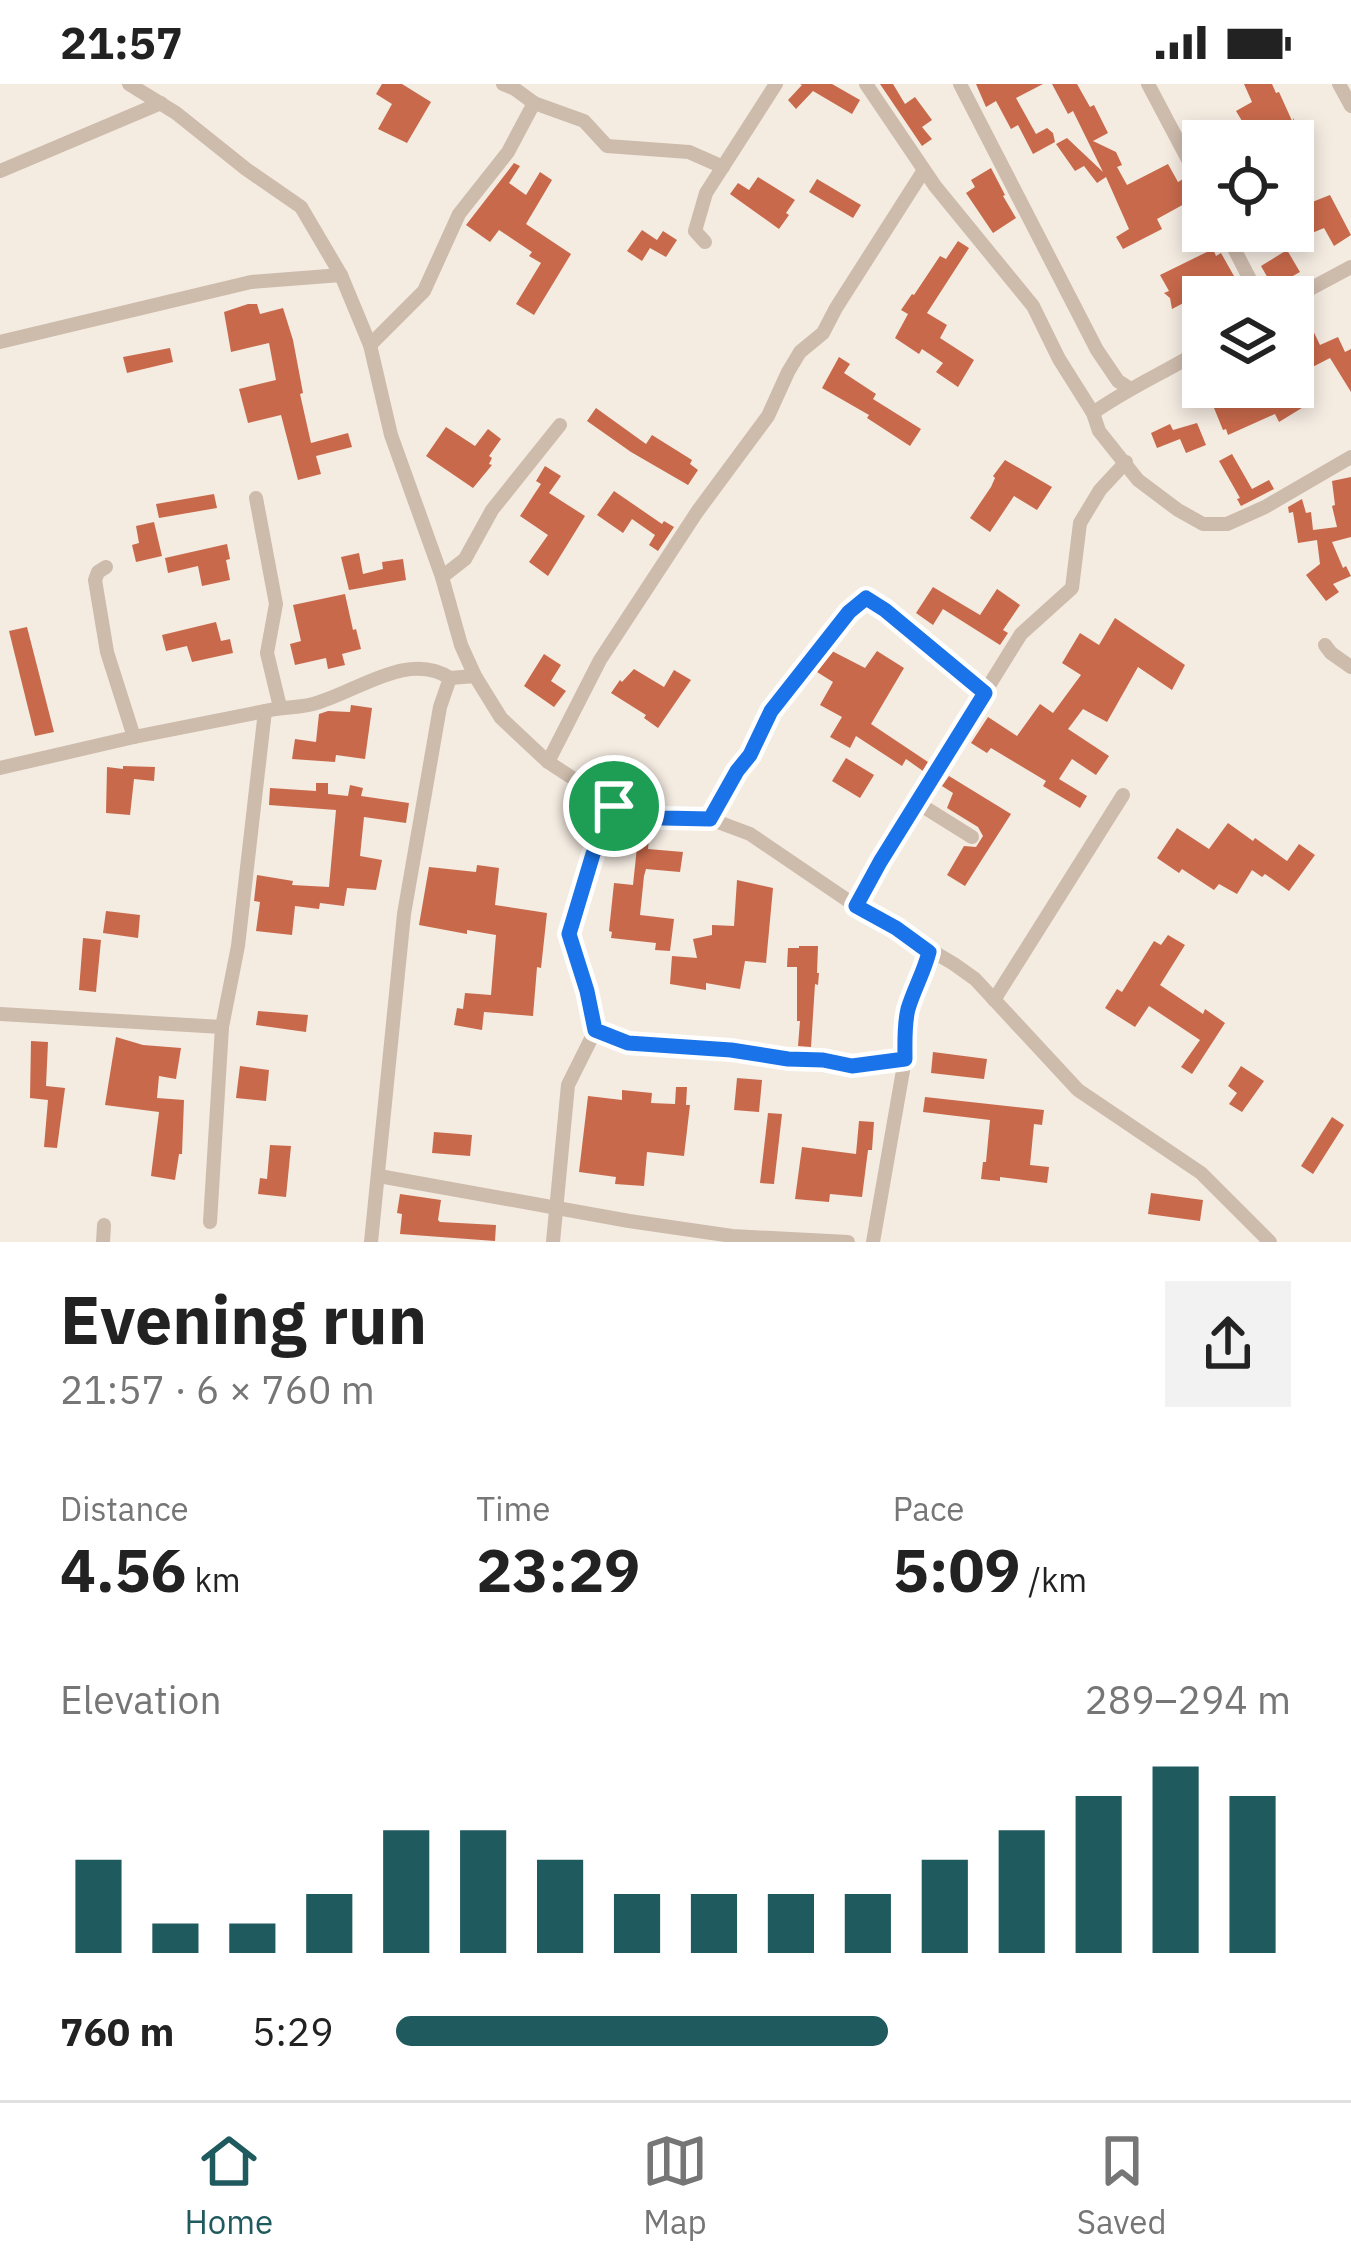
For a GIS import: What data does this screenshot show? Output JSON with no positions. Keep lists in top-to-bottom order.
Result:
{
  "page": {
    "status": "21:57",
    "heading": ["Evening run", "21:57 · 6 × 760 m"],
    "stats": [
      ["Distance", "4.56 km"],
      ["Time", "23:29"],
      ["Pace", "5:09 /km"]
    ],
    "chart": ["Elevation", "289–294 m"],
    "list": [
      {
        "name": "760 m",
        "note": "5:29"
      }
    ],
    "tabs": ["Home", "Map", "Saved"]
  }
}
